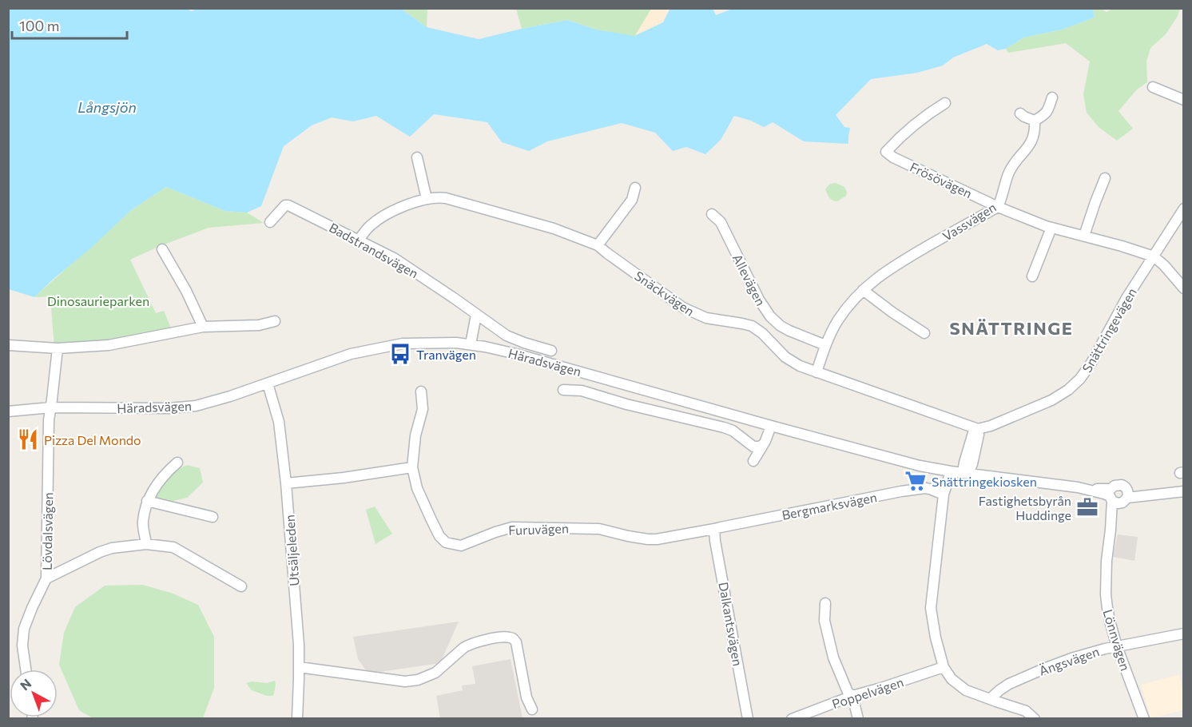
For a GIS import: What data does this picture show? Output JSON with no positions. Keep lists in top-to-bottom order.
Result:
{
  "streets": {
    "street": [
      "Frösövägen",
      "Vassvägen",
      "Badstrandsvägen",
      "Allevägen",
      "Snäckvägen",
      "Snättringevägen",
      "Häradsvägen",
      "Bergmarksvägen",
      "Furuvägen",
      "Lövdalsvägen",
      "Utsäljeleden",
      "Dalkantsvägen",
      "Lönnvägen",
      "Ängsvägen",
      "Poppelvägen"
    ]
  },
  "crossings": [
    ["Frösövägen", "Vassvägen"],
    ["Frösövägen", "Snättringevägen"],
    ["Vassvägen", "Allevägen"],
    ["Vassvägen", "Snäckvägen"],
    ["Badstrandsvägen", "Snäckvägen"],
    ["Snäckvägen", "Snättringevägen"],
    ["Häradsvägen", "Lövdalsvägen"],
    ["Häradsvägen", "Utsäljeleden"],
    ["Häradsvägen", "Lönnvägen"],
    ["Bergmarksvägen", "Furuvägen"],
    ["Bergmarksvägen", "Dalkantsvägen"],
    ["Furuvägen", "Dalkantsvägen"],
    ["Lönnvägen", "Ängsvägen"]
  ],
  "districts": ["SNÄTTRINGE"],
  "water": ["Långsjön"],
  "parks": ["Dinosaurieparken"],
  "places": {
    "bus stop": ["Tranvägen"],
    "restaurant": ["Pizza Del Mondo"],
    "supermarket": ["Snättringekiosken"],
    "office": ["Fastighetsbyrån Huddinge"]
  },
  "scale_bar": "100 m",
  "north": "top left"
}
